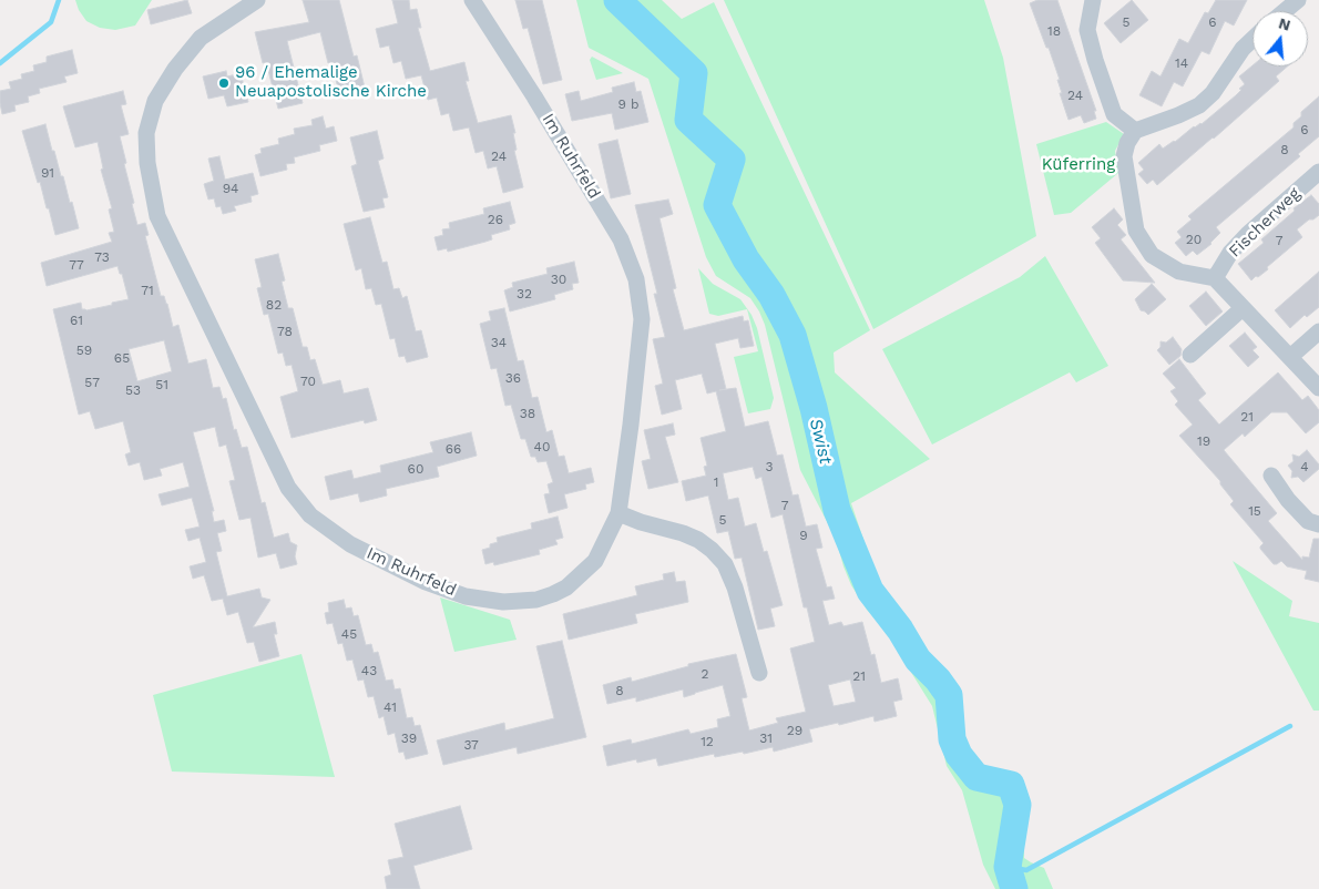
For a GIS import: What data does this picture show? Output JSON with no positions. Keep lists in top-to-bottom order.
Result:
{
  "streets": {
    "street": ["Im Ruhrfeld", "Fischerweg"]
  },
  "water": ["Swist"],
  "parks": ["Küferring"],
  "places": ["96 / Ehemalige Neuapostolische Kirche"],
  "house_numbers": [
    "5",
    "6",
    "18",
    "14",
    "24",
    "9 b",
    "6",
    "8",
    "24",
    "91",
    "94",
    "26",
    "20",
    "7",
    "73",
    "77",
    "30",
    "71",
    "32",
    "82",
    "61",
    "78",
    "34",
    "59",
    "65",
    "36",
    "70",
    "57",
    "51",
    "53",
    "38",
    "21",
    "19",
    "40",
    "66",
    "3",
    "4",
    "60",
    "1",
    "7",
    "15",
    "5",
    "9",
    "45",
    "43",
    "2",
    "21",
    "8",
    "41",
    "29",
    "39",
    "31",
    "12",
    "37"
  ],
  "north": "top"
}
